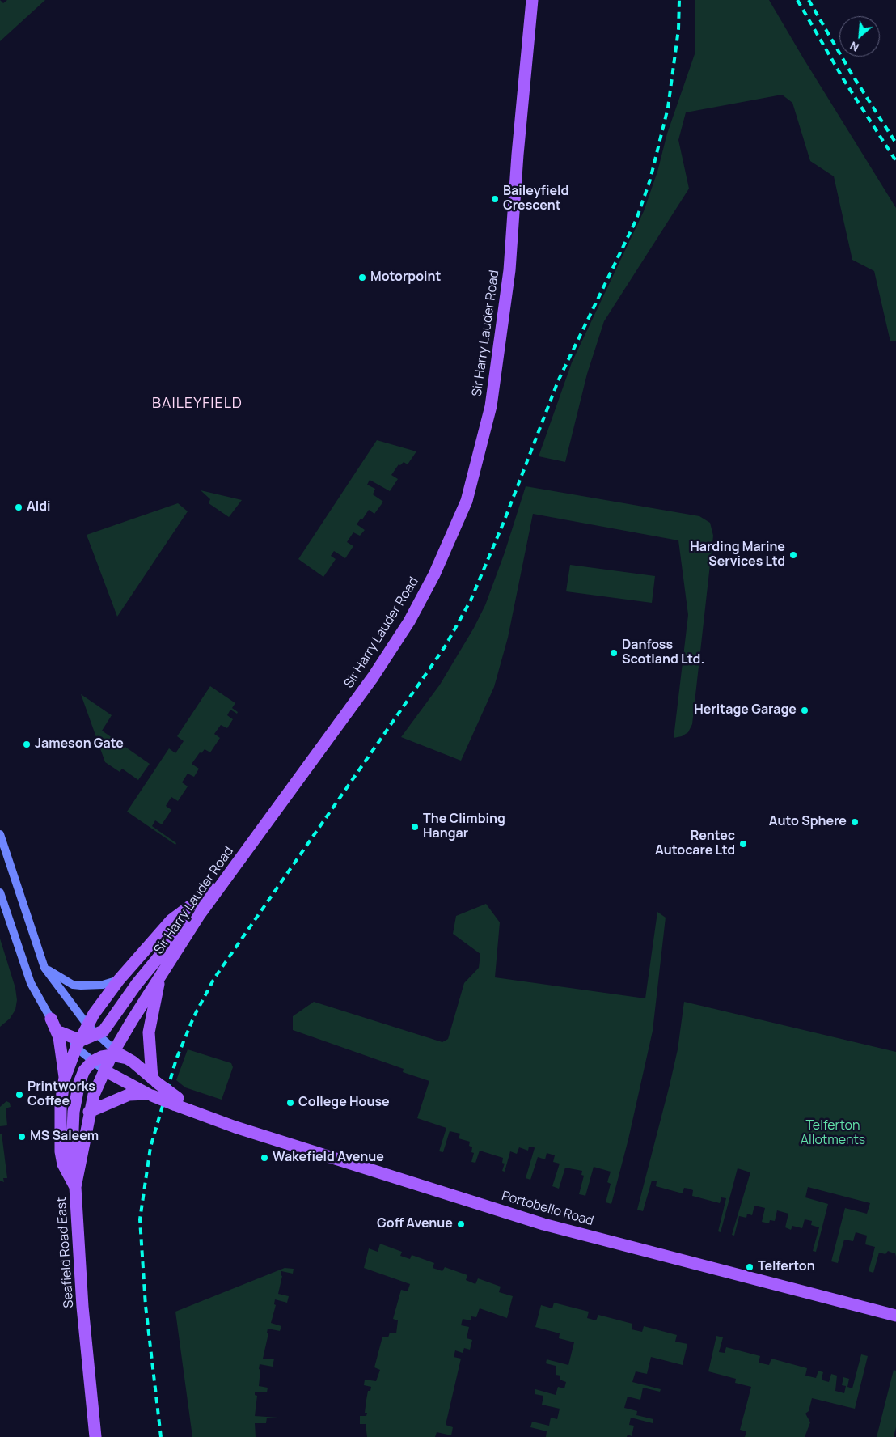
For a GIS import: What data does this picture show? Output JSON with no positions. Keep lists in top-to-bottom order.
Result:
{
  "streets": {
    "main road": ["Sir Harry Lauder Road", "Portobello Road", "Seafield Road East"]
  },
  "crossings": [
    ["Sir Harry Lauder Road", "Portobello Road"],
    ["Sir Harry Lauder Road", "Seafield Road East"],
    ["Portobello Road", "Seafield Road East"]
  ],
  "districts": ["BAILEYFIELD"],
  "parks": ["Telferton Allotments"],
  "places": [
    "Baileyfield Crescent",
    "Motorpoint",
    "Aldi",
    "Harding Marine Services Ltd",
    "Danfoss Scotland Ltd.",
    "Heritage Garage",
    "Jameson Gate",
    "Auto Sphere",
    "The Climbing Hangar",
    "Rentec Autocare Ltd",
    "Printworks Coffee",
    "College House",
    "MS Saleem",
    "Wakefield Avenue",
    "Goff Avenue",
    "Telferton"
  ],
  "north": "bottom left"
}
